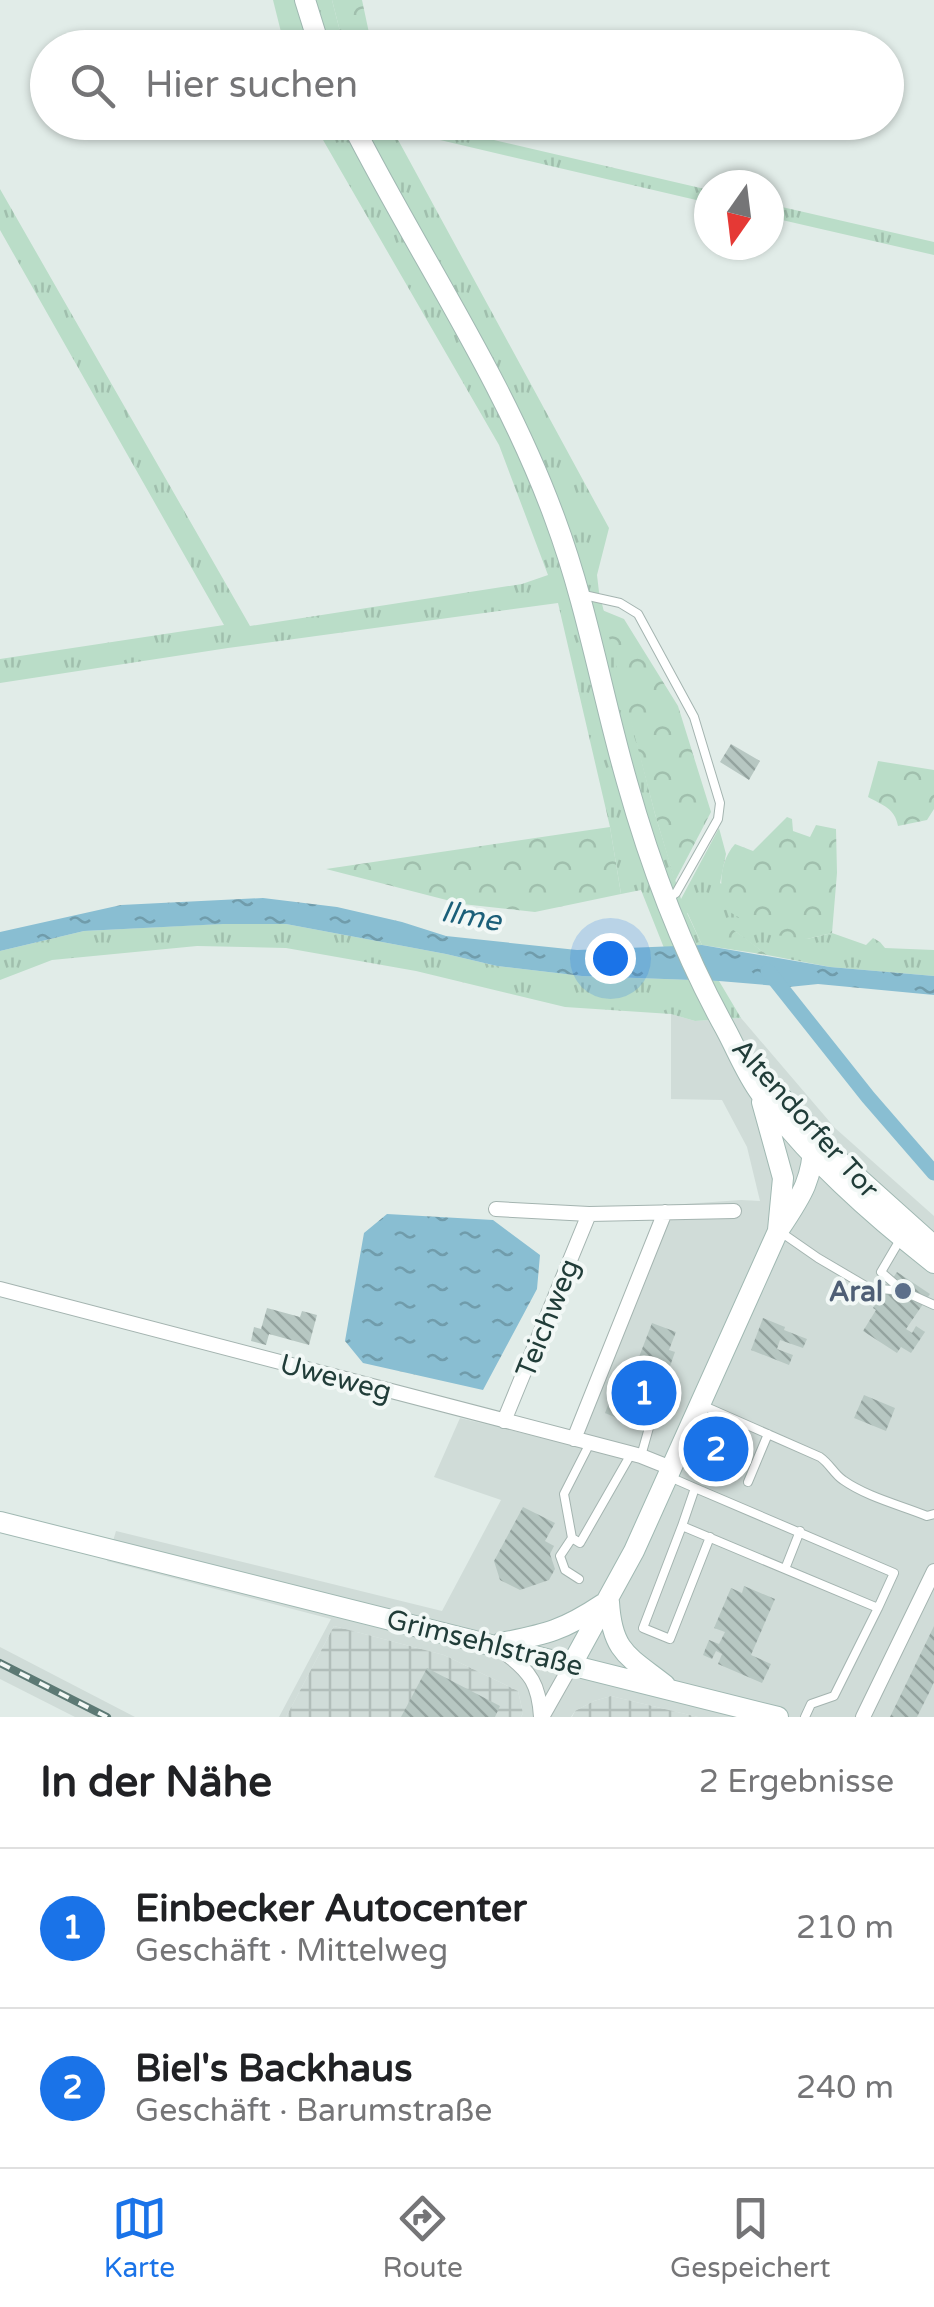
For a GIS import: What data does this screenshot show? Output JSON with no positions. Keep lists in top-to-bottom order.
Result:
{
  "streets": {
    "main road": ["Altendorfer Tor", "Grimsehlstraße"],
    "street": ["Teichweg", "Uweweg"]
  },
  "crossings": [
    ["Teichweg", "Uweweg"]
  ],
  "water": ["Ilme"],
  "places": ["Aral"],
  "north": "bottom",
  "page": {
    "search": "Hier suchen",
    "pins": ["1", "2"],
    "heading": ["In der Nähe", "2 Ergebnisse"],
    "list": [
      {
        "mark": "1",
        "name": "Einbecker Autocenter",
        "note": "Geschäft · Mittelweg",
        "value": "210 m"
      },
      {
        "mark": "2",
        "name": "Biel's Backhaus",
        "note": "Geschäft · Barumstraße",
        "value": "240 m"
      }
    ],
    "nav": ["Karte", "Route", "Gespeichert"]
  }
}
